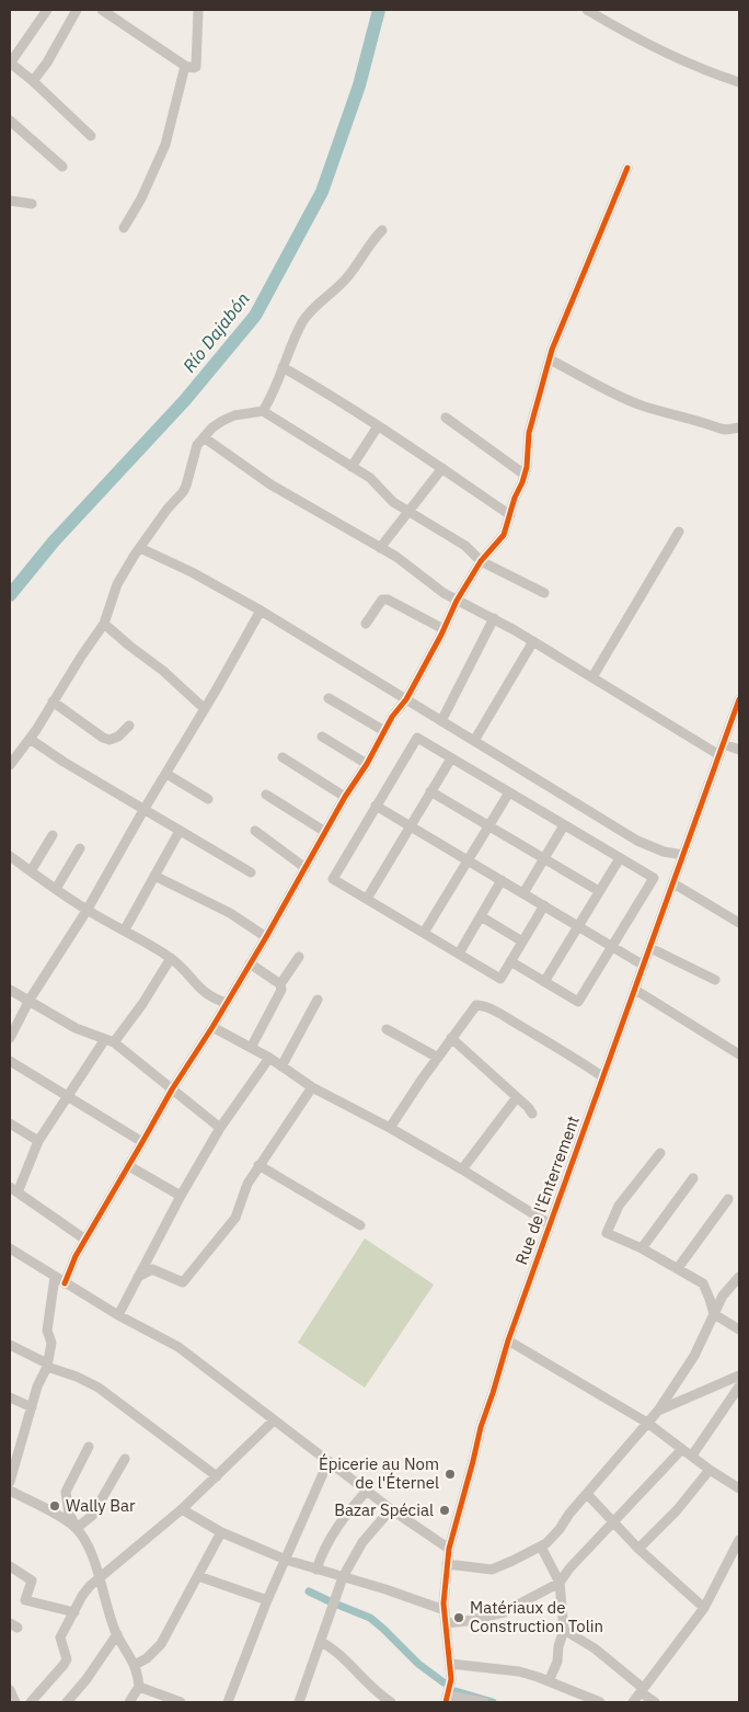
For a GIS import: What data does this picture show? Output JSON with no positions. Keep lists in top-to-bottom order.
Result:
{
  "streets": {
    "street": ["Rue de l'Enterrement"]
  },
  "water": ["Río Dajabón"],
  "places": [
    "Épicerie au Nom de l'Éternel",
    "Wally Bar",
    "Bazar Spécial",
    "Matériaux de Construction Tolin"
  ]
}
